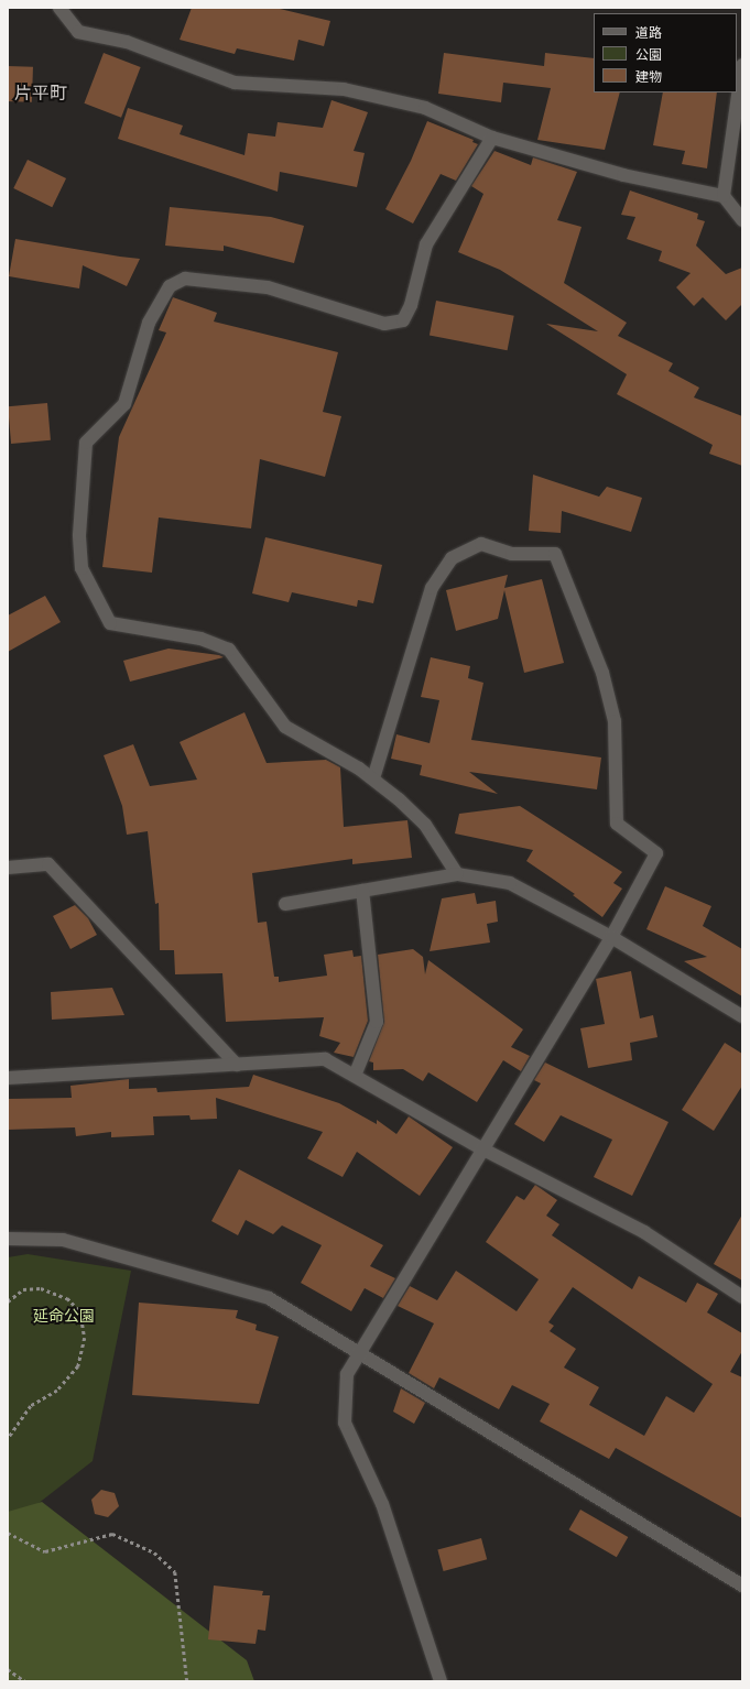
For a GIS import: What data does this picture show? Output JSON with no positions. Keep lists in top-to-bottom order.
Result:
{
  "districts": ["片平町"],
  "parks": ["延命公園"],
  "legend": ["道路", "公園", "建物"]
}
